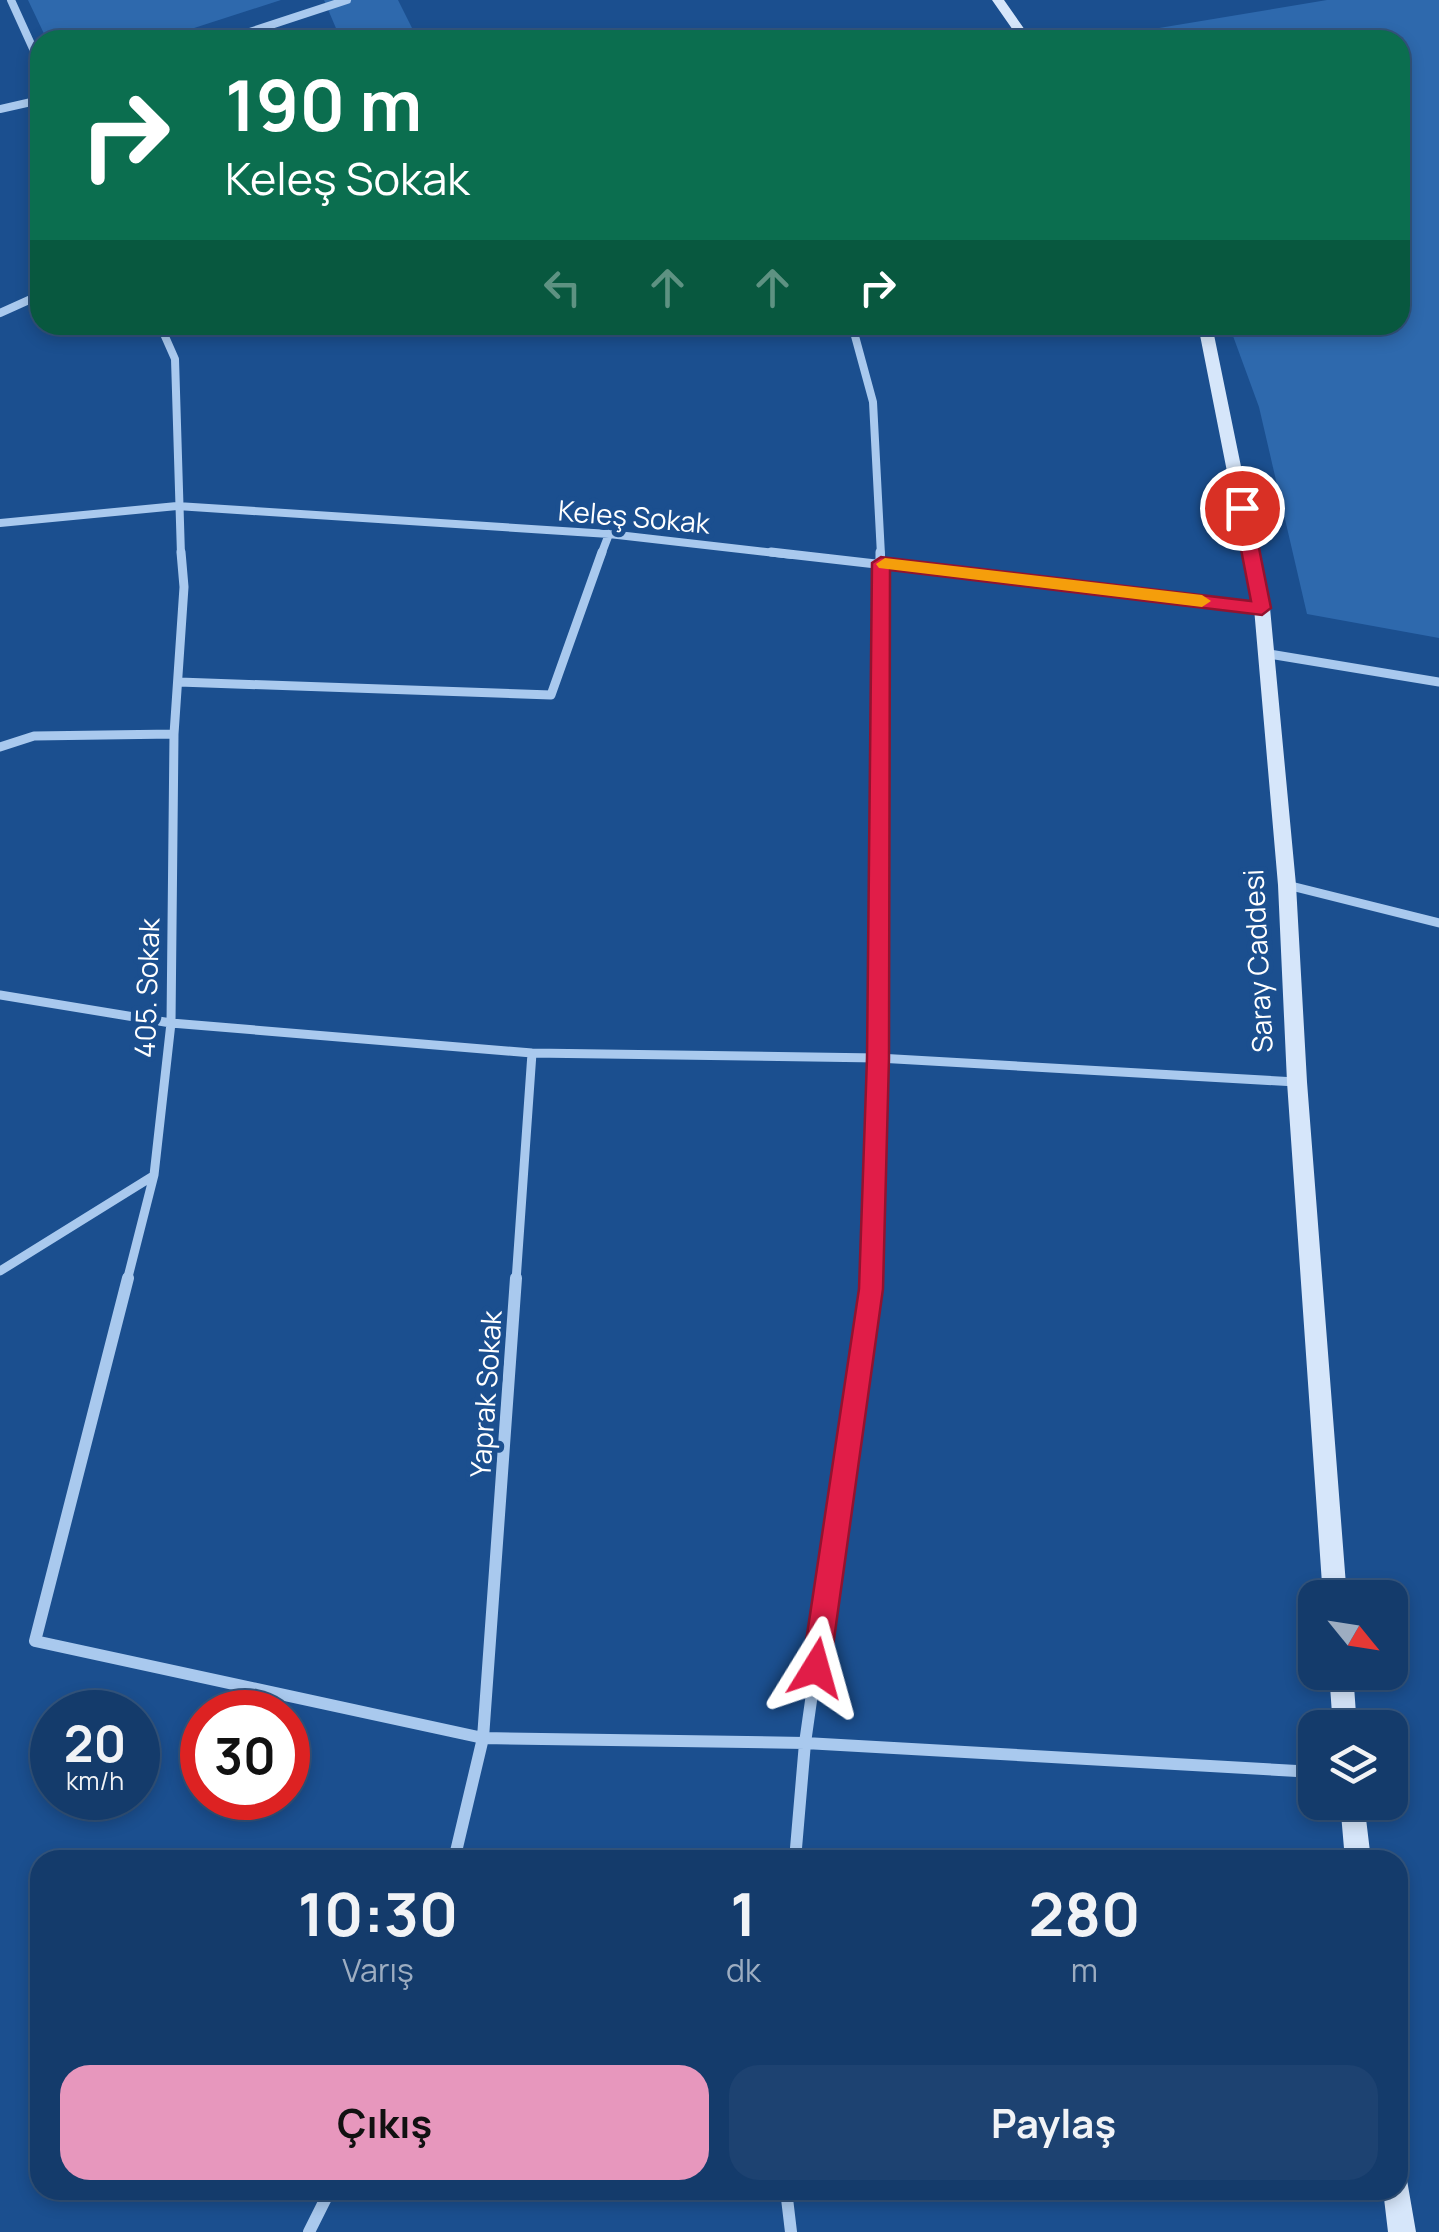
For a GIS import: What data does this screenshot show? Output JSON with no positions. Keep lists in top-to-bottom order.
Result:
{
  "streets": {
    "main road": ["Saray Caddesi"],
    "street": ["Keleş Sokak", "405. Sokak", "Yaprak Sokak"]
  },
  "crossings": [
    ["Keleş Sokak", "Saray Caddesi"],
    ["Keleş Sokak", "405. Sokak"],
    ["405. Sokak", "Yaprak Sokak"]
  ],
  "north": "bottom right",
  "page": {
    "turn": ["190 m", "Keleş Sokak"],
    "speed": "20 km/h",
    "limit": "30",
    "eta": [
      "10:30",
      "Varış",
      "1",
      "dk",
      "280",
      "m"
    ],
    "buttons": ["Çıkış", "Paylaş"]
  }
}
